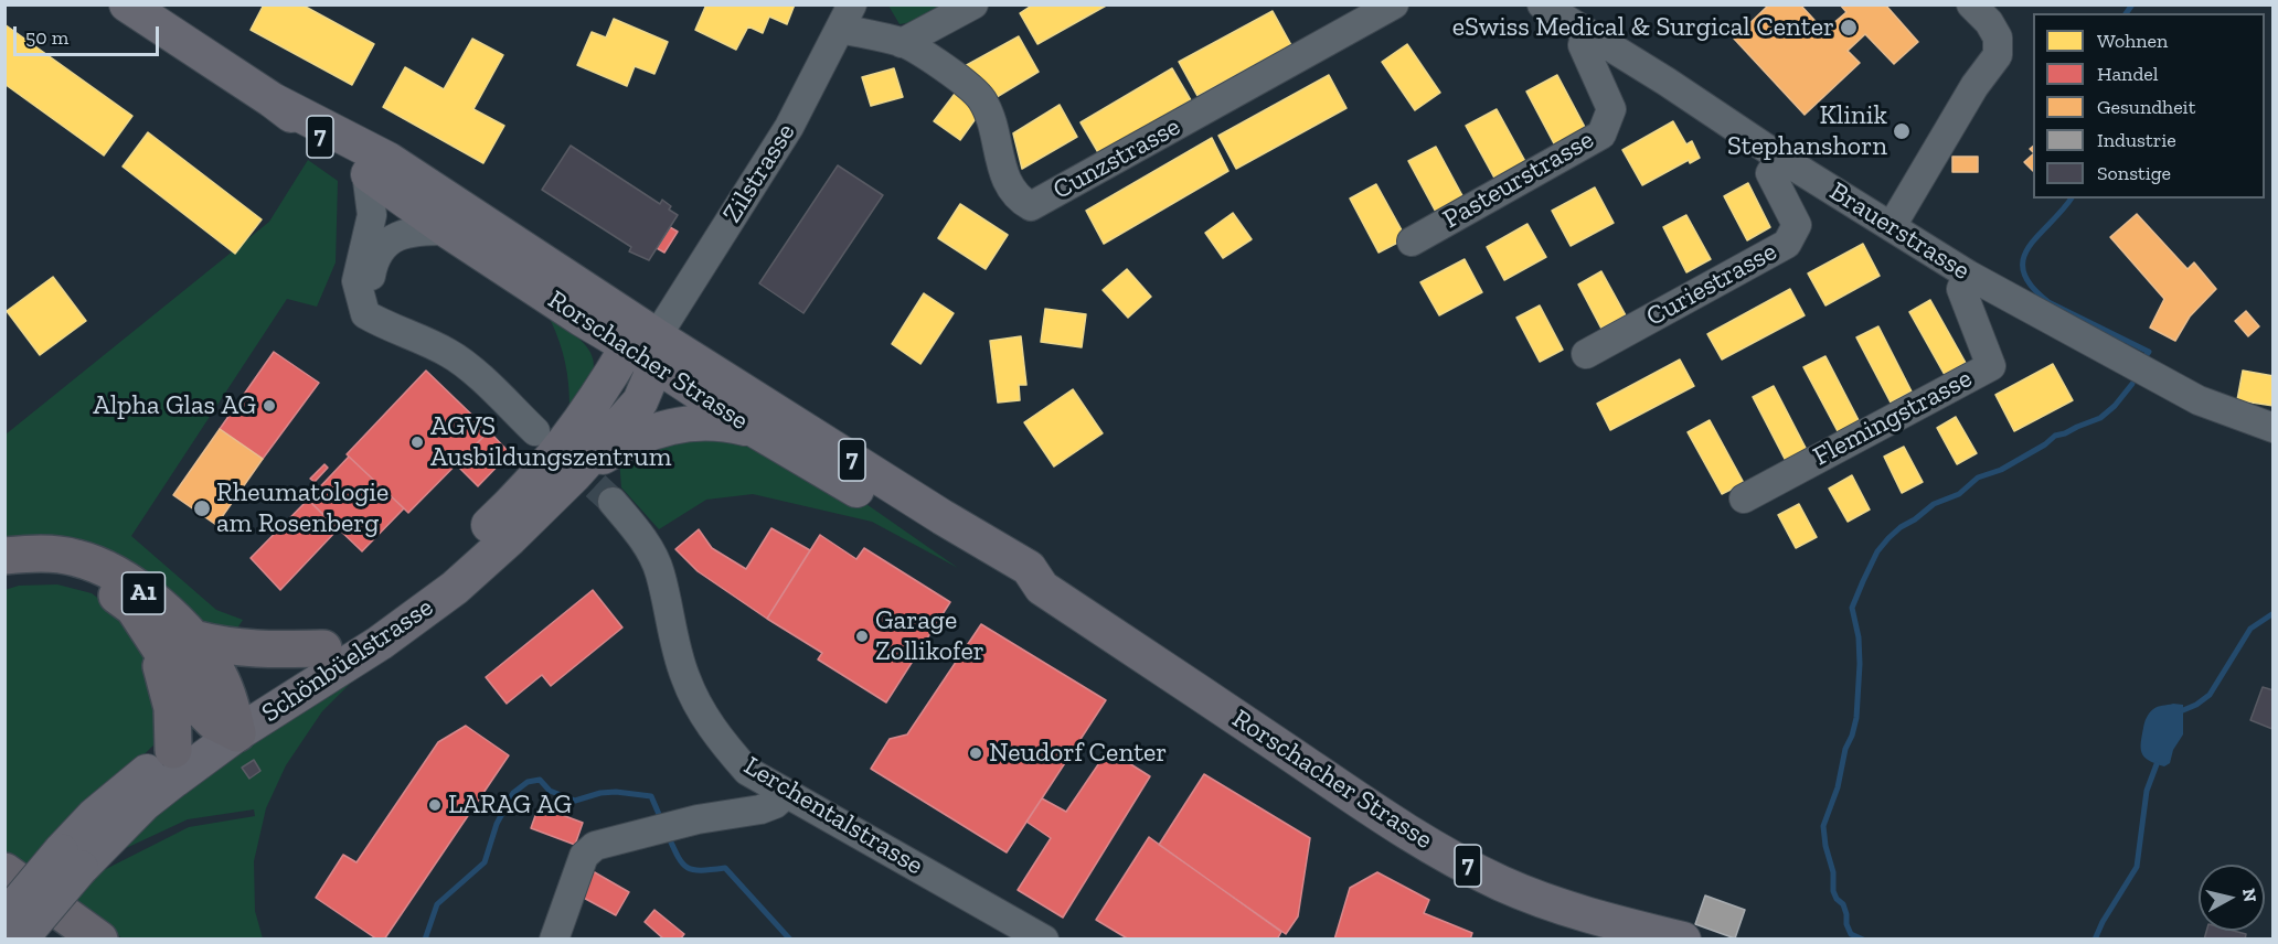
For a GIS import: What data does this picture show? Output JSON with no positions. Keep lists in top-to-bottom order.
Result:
{
  "streets": {
    "highway": ["A1"],
    "main road": ["7", "Rorschacher Strasse", "Schönbüelstrasse"],
    "street": [
      "Cunzstrasse",
      "Zilstrasse",
      "Pasteurstrasse",
      "Brauerstrasse",
      "Curiestrasse",
      "Flemingstrasse",
      "Lerchentalstrasse"
    ]
  },
  "crossings": [
    ["Zilstrasse", "Rorschacher Strasse"],
    ["Zilstrasse", "Schönbüelstrasse"],
    ["Pasteurstrasse", "Brauerstrasse"],
    ["Brauerstrasse", "Curiestrasse"],
    ["Brauerstrasse", "Flemingstrasse"],
    ["Rorschacher Strasse", "Schönbüelstrasse"],
    ["A1", "Schönbüelstrasse"]
  ],
  "places": [
    "eSwiss Medical & Surgical Center",
    "Klinik Stephanshorn",
    "Alpha Glas AG",
    "AGVS Ausbildungszentrum",
    "Rheumatologie am Rosenberg",
    "Garage Zollikofer",
    "Neudorf Center",
    "LARAG AG"
  ],
  "legend": [
    "Wohnen",
    "Handel",
    "Gesundheit",
    "Industrie",
    "Sonstige"
  ],
  "scale_bar": "50 m",
  "north": "right"
}
